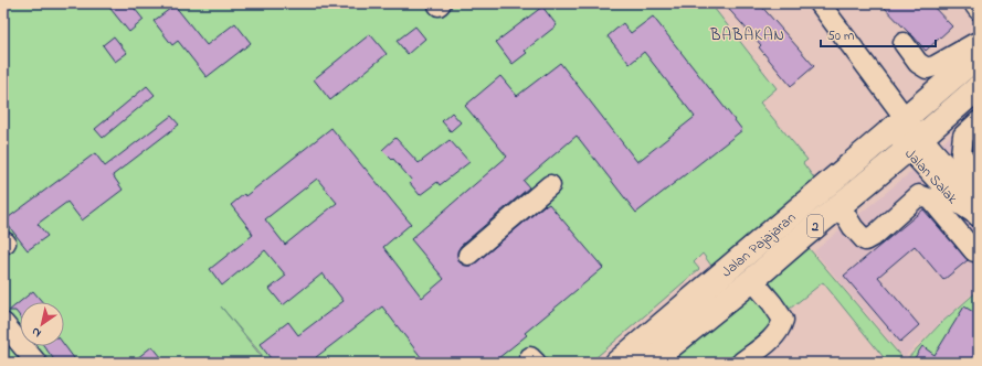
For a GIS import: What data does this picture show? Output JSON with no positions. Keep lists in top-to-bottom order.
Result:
{
  "streets": {
    "highway": ["2", "Jalan Pajajaran"],
    "street": ["Jalan Salak"]
  },
  "crossings": [
    ["Jalan Salak", "Jalan Pajajaran"]
  ],
  "districts": ["BABAKAN"],
  "scale_bar": "50 m",
  "north": "bottom left"
}
